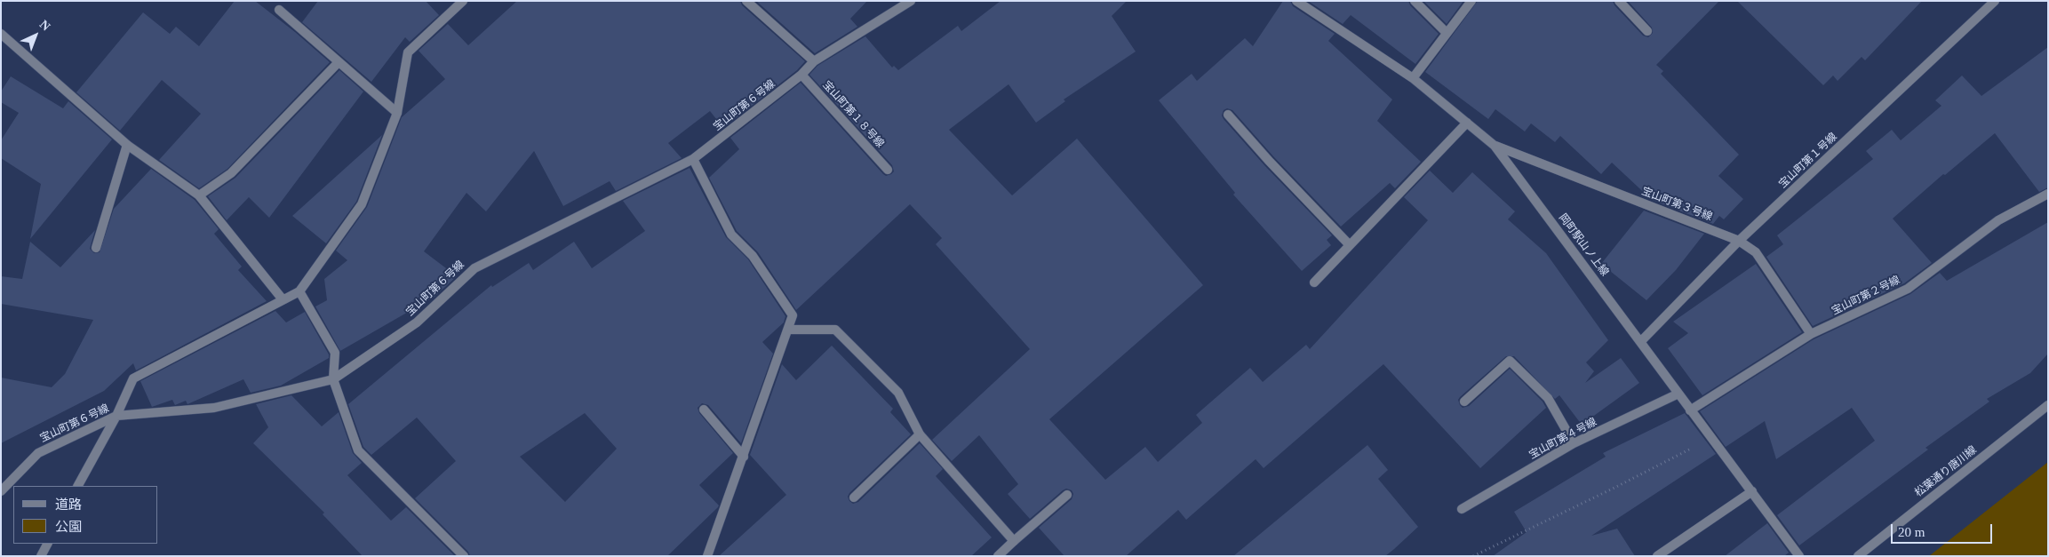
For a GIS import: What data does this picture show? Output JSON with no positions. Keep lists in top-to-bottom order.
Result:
{
  "streets": {
    "street": [
      "宝山町第６号線",
      "宝山町第１８号線",
      "宝山町第１号線",
      "宝山町第３号線",
      "岡町駅山ノ上線",
      "宝山町第２号線",
      "宝山町第４号線",
      "松葉通り唐川線"
    ]
  },
  "crossings": [
    ["宝山町第６号線", "宝山町第１８号線"],
    ["宝山町第１号線", "宝山町第３号線"],
    ["宝山町第１号線", "岡町駅山ノ上線"],
    ["宝山町第３号線", "岡町駅山ノ上線"],
    ["宝山町第３号線", "宝山町第２号線"],
    ["岡町駅山ノ上線", "宝山町第２号線"],
    ["岡町駅山ノ上線", "宝山町第４号線"]
  ],
  "legend": ["道路", "公園"],
  "scale_bar": "20 m",
  "north": "top right"
}
